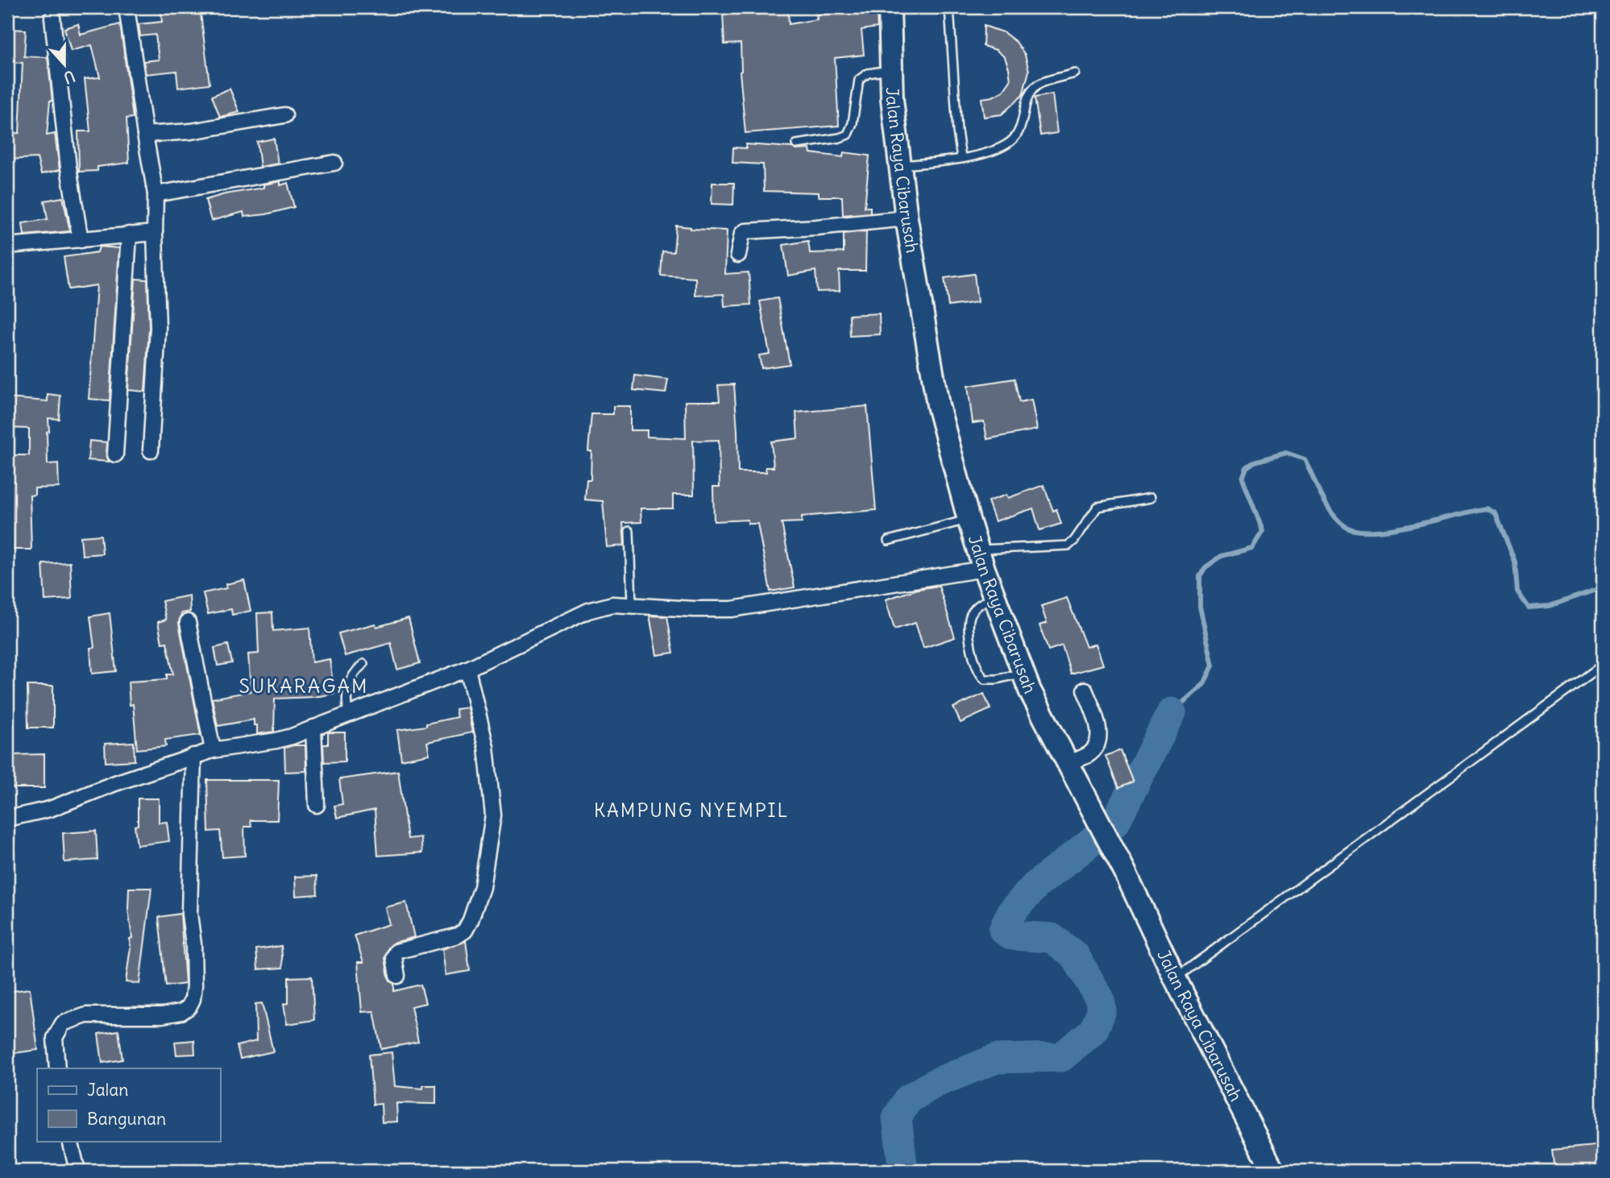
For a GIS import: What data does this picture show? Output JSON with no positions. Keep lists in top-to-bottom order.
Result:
{
  "streets": {
    "main road": ["Jalan Raya Cibarusah"]
  },
  "districts": ["SUKARAGAM", "KAMPUNG NYEMPIL"],
  "legend": ["Jalan", "Bangunan"],
  "north": "bottom"
}
